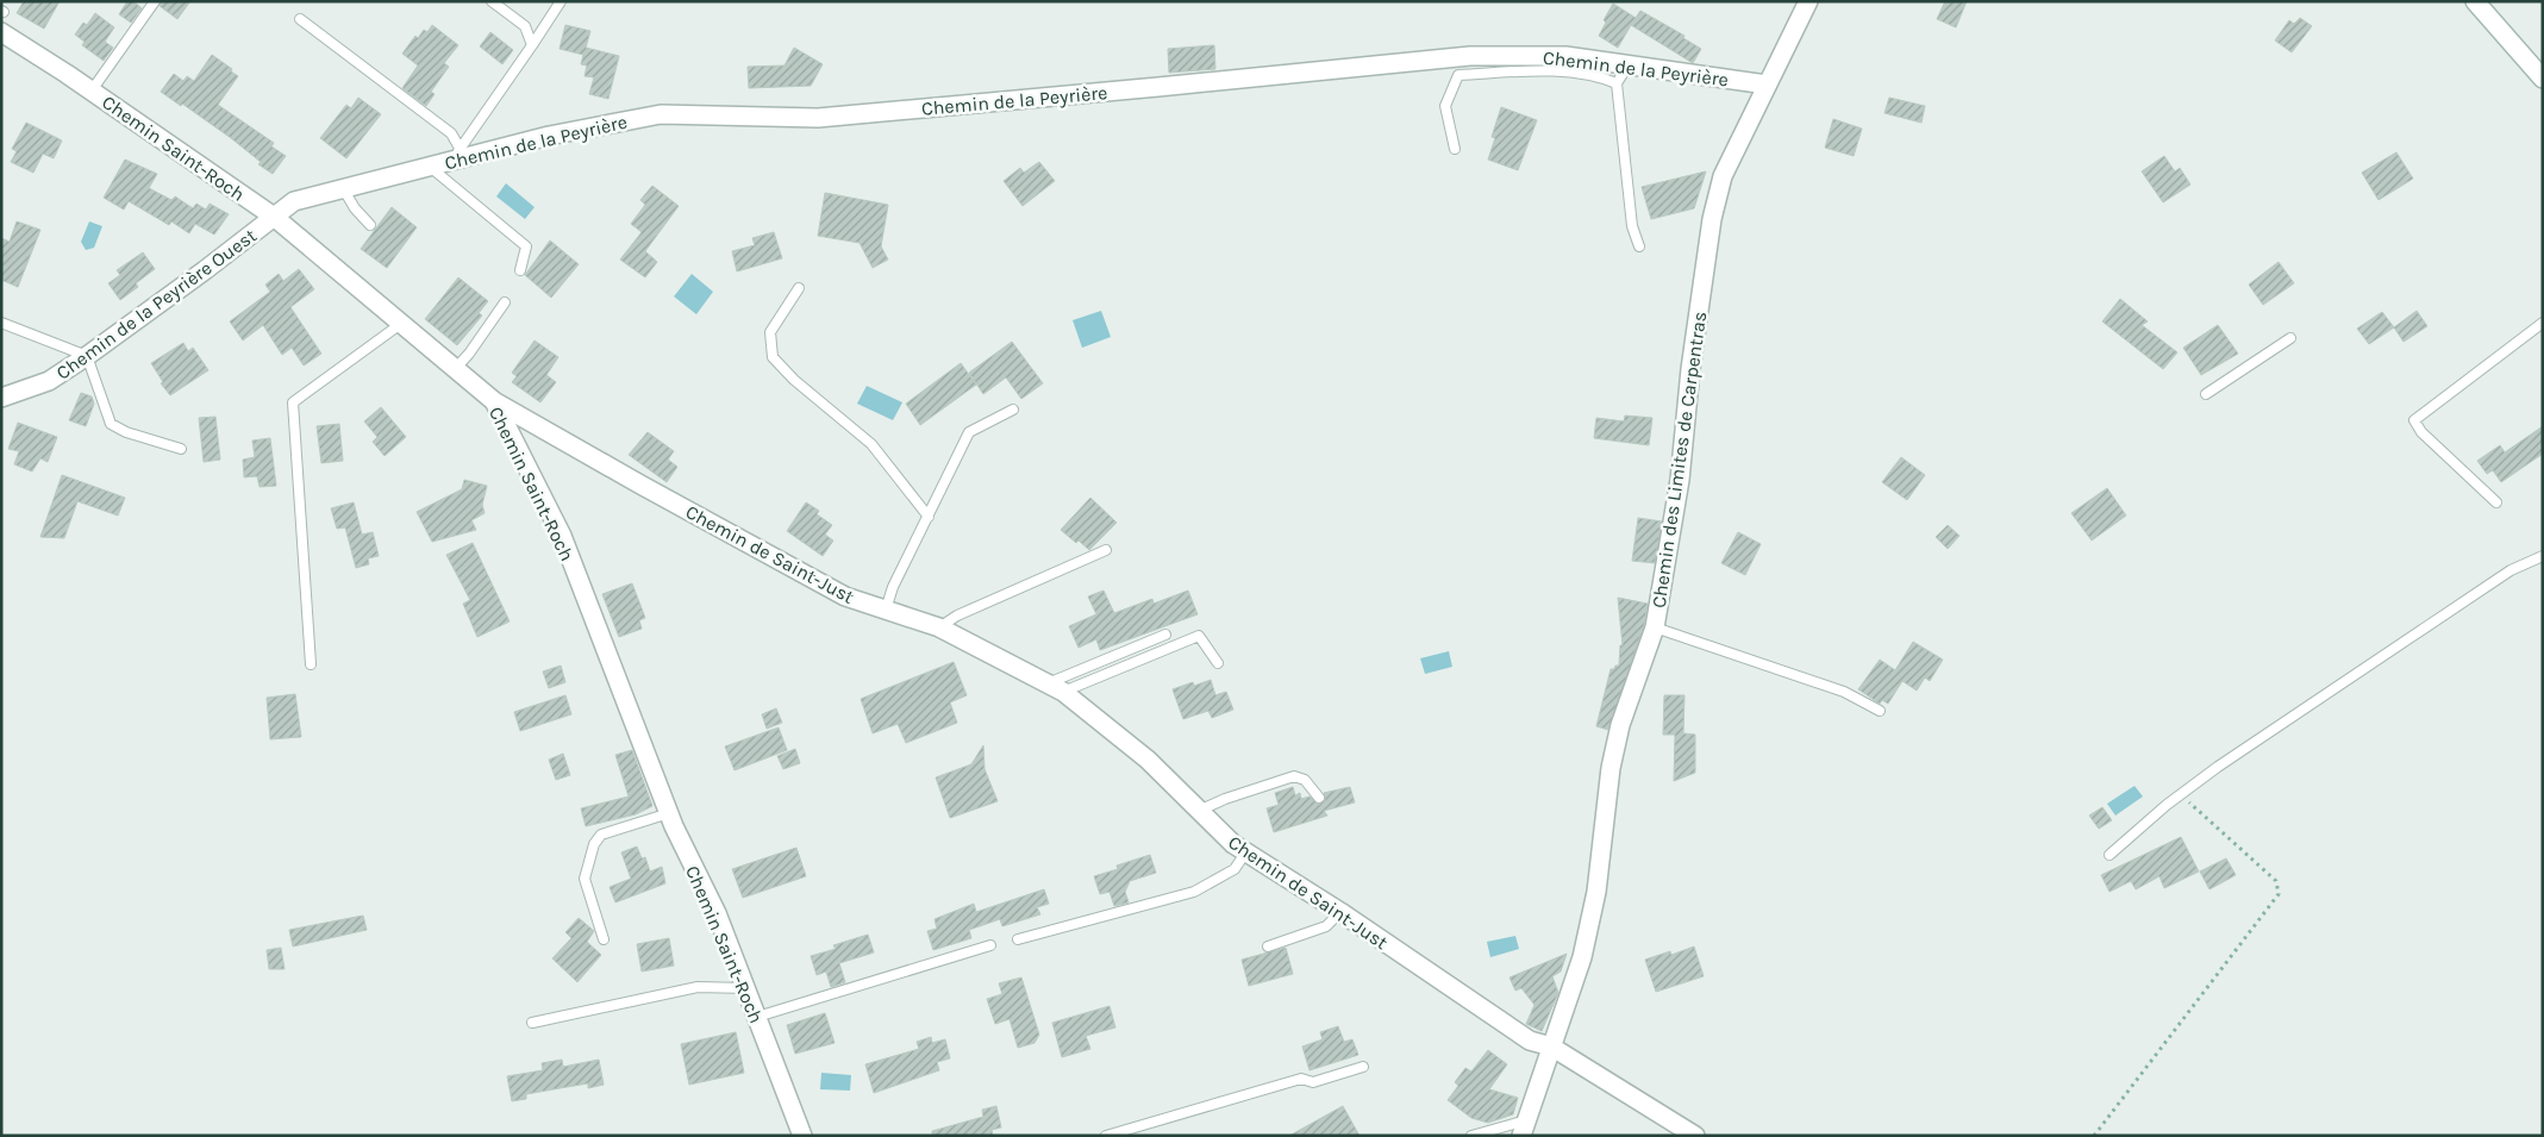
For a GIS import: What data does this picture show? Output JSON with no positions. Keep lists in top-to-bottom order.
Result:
{
  "streets": {
    "street": [
      "Chemin de la Peyrière",
      "Chemin Saint-Roch",
      "Chemin de la Peyrière Ouest",
      "Chemin des Limites de Carpentras",
      "Chemin de Saint-Just"
    ]
  },
  "crossings": [
    ["Chemin de la Peyrière", "Chemin Saint-Roch"],
    ["Chemin de la Peyrière", "Chemin de la Peyrière Ouest"],
    ["Chemin de la Peyrière", "Chemin des Limites de Carpentras"],
    ["Chemin Saint-Roch", "Chemin de la Peyrière Ouest"],
    ["Chemin Saint-Roch", "Chemin de Saint-Just"],
    ["Chemin des Limites de Carpentras", "Chemin de Saint-Just"]
  ]
}
